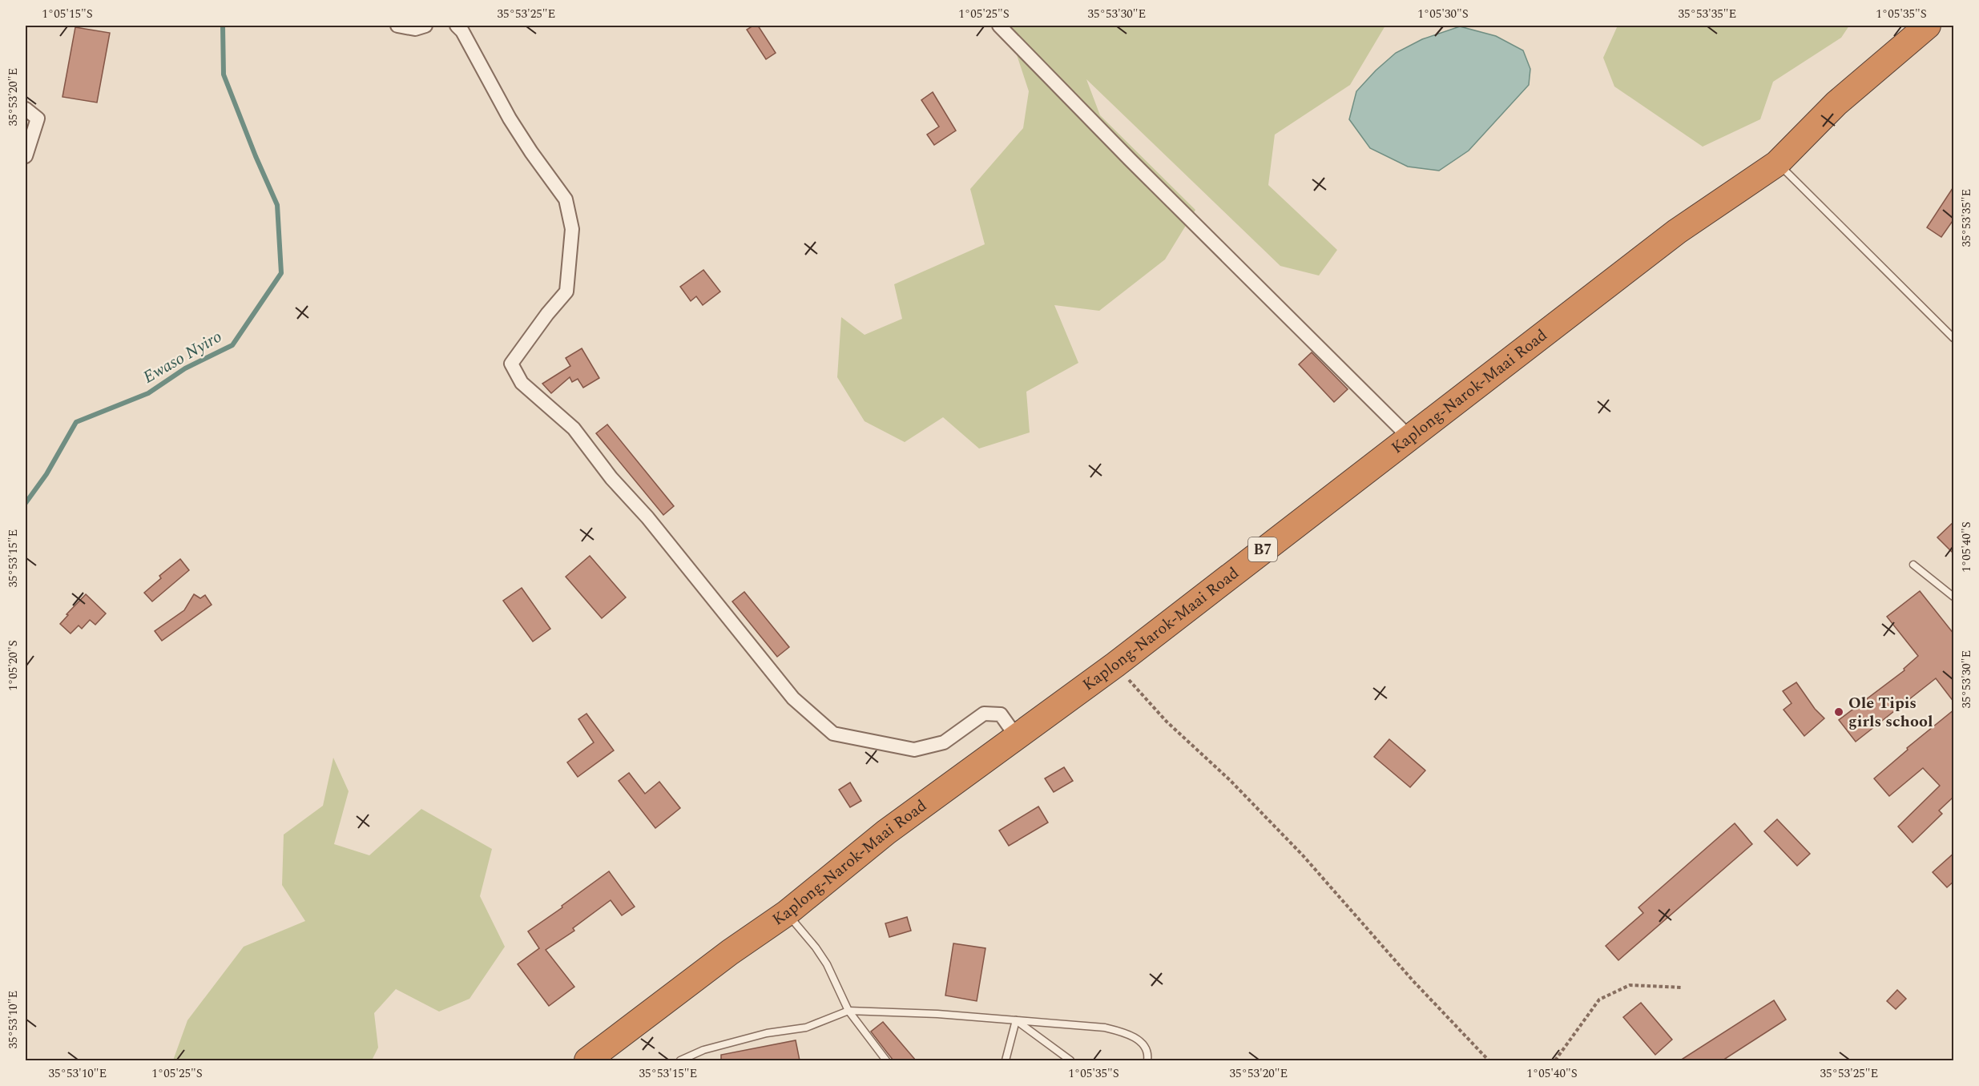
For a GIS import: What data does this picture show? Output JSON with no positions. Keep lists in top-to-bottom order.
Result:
{
  "streets": {
    "highway": ["Kaplong-Narok-Maai Road", "B7"]
  },
  "water": ["Ewaso Nyiro"],
  "places": ["Ole Tipis girls school"],
  "coordinates": [
    "1°05'15\"S",
    "35°53'25\"E",
    "1°05'25\"S",
    "35°53'30\"E",
    "1°05'30\"S",
    "35°53'35\"E",
    "1°05'35\"S",
    "35°53'20\"E",
    "1°05'40\"S",
    "35°53'15\"E",
    "1°05'20\"S",
    "35°53'10\"E"
  ]
}
